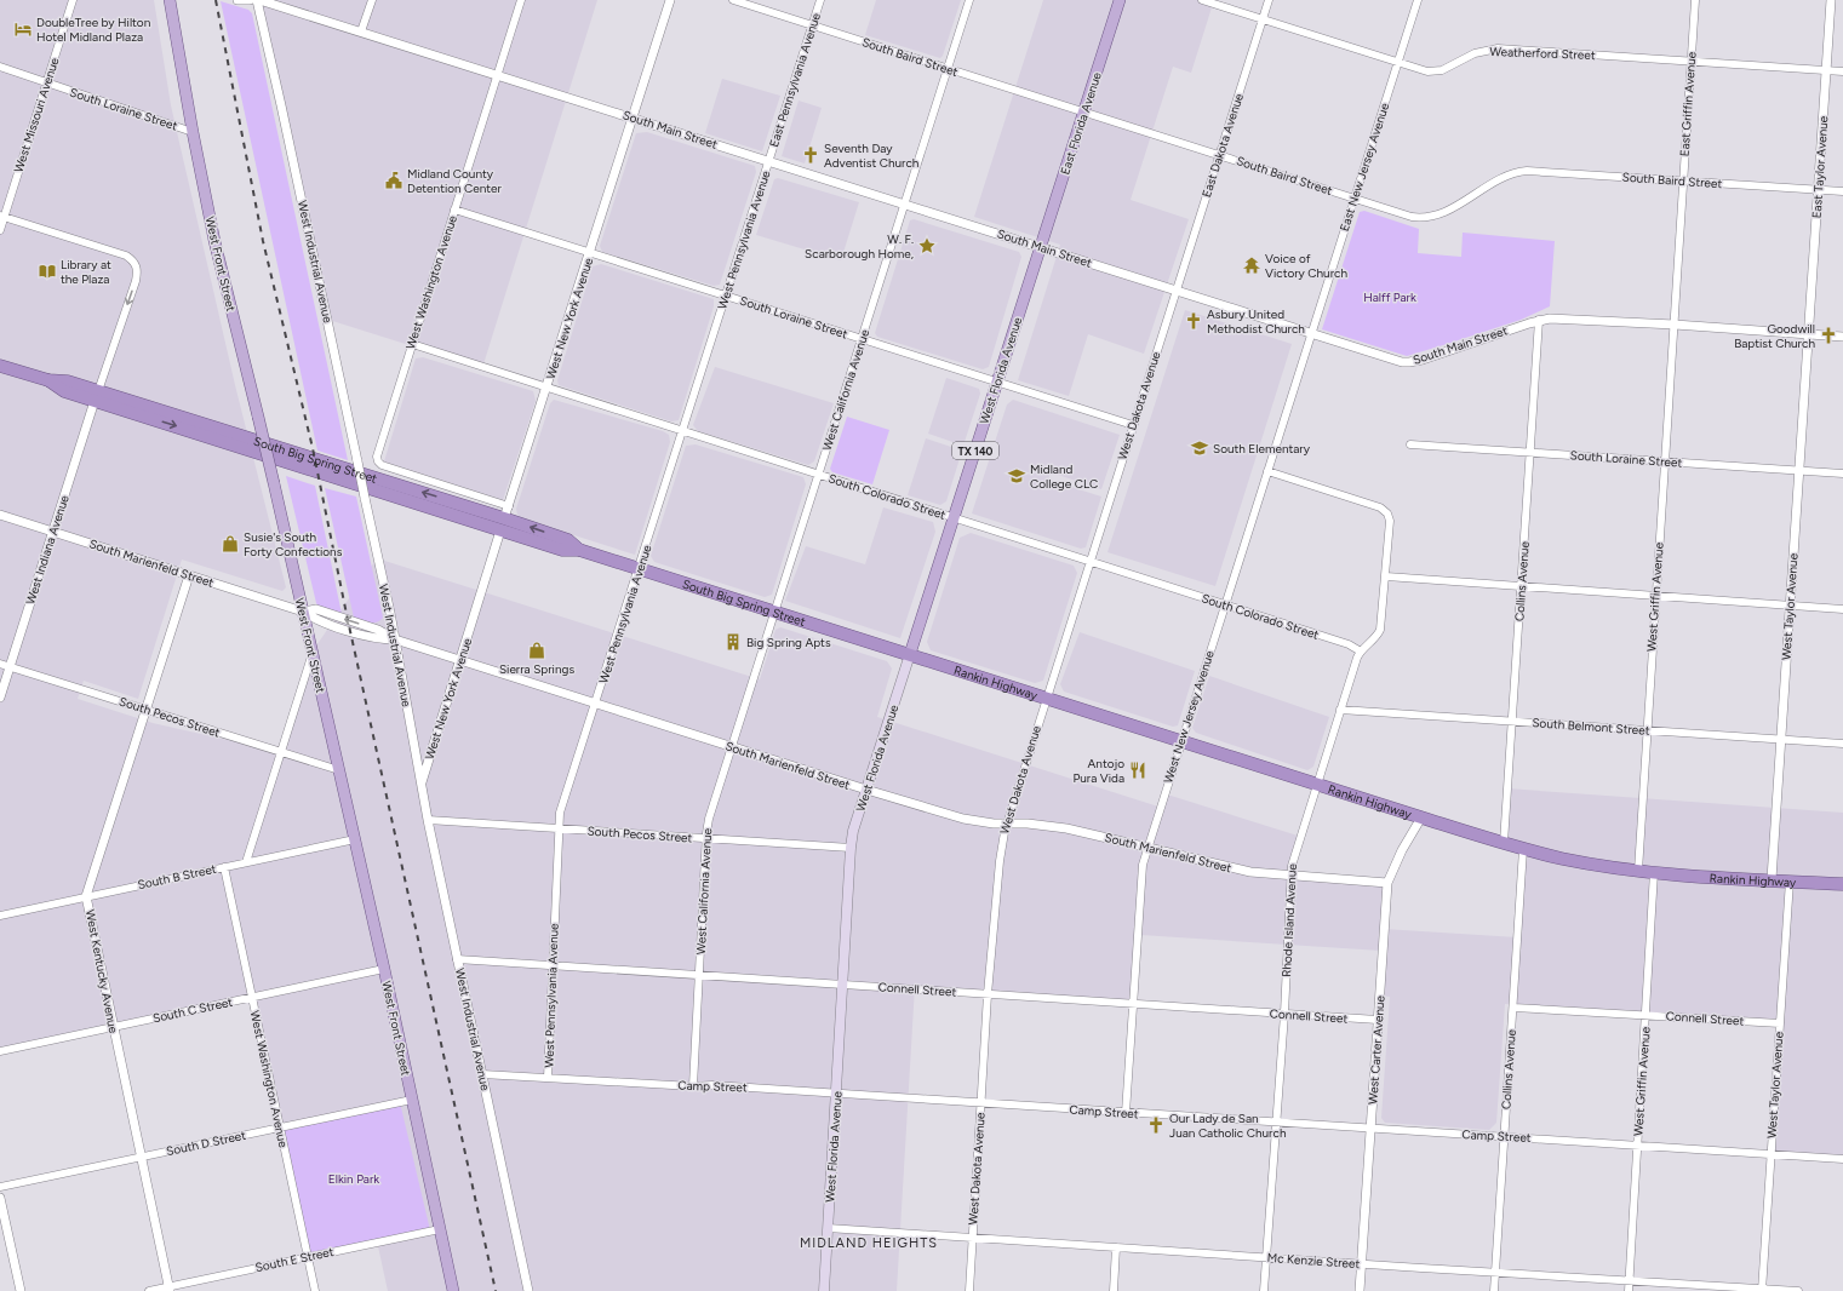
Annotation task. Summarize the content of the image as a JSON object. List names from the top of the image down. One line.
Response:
{"streets":{"highway":["South Big Spring Street","Rankin Highway"],"main road":["East Florida Avenue","West Front Street","West Florida Avenue","TX 140"],"street":["Weatherford Street","South Baird Street","East Pennsylvania Avenue","East Griffin Avenue","South Loraine Street","West Missouri Avenue","South Main Street","East Dakota Avenue","East New Jersey Avenue","East Taylor Avenue","West Pennsylvania Avenue","West Industrial Avenue","West Washington Avenue","West New York Avenue","West California Avenue","West Dakota Avenue","South Colorado Street","West Indiana Avenue","South Marienfeld Street","Collins Avenue","West Griffin Avenue","West Taylor Avenue","South Pecos Street","West New Jersey Avenue","South Belmont Street","South B Street","Rhode Island Avenue","West Kentucky Avenue","Connell Street","South C Street","West Carter Avenue","Camp Street","South D Street","South E Street","Mc Kenzie Street"]},"crossings":[["Weatherford Street","East Griffin Avenue"],["Weatherford Street","East Dakota Avenue"],["Weatherford Street","East New Jersey Avenue"],["Weatherford Street","East Taylor Avenue"],["South Baird Street","East Pennsylvania Avenue"],["South Baird Street","East Griffin Avenue"],["South Baird Street","East Florida Avenue"],["South Baird Street","East Dakota Avenue"],["South Baird Street","East New Jersey Avenue"],["South Baird Street","East Taylor Avenue"],["South Baird Street","West California Avenue"],["East Pennsylvania Avenue","South Main Street"],["East Pennsylvania Avenue","West Pennsylvania Avenue"],["East Griffin Avenue","South Main Street"],["East Griffin Avenue","West Griffin Avenue"],["South Loraine Street","West Missouri Avenue"],["South Loraine Street","West Pennsylvania Avenue"],["South Loraine Street","West Front Street"],["South Loraine Street","West Washington Avenue"],["South Loraine Street","West New York Avenue"],["South Loraine Street","West Florida Avenue"],["South Loraine Street","West California Avenue"],["South Loraine Street","West Dakota Avenue"],["South Loraine Street","Collins Avenue"],["South Loraine Street","West Griffin Avenue"],["South Loraine Street","West Taylor Avenue"],["East Florida Avenue","South Main Street"],["East Florida Avenue","West Florida Avenue"],["South Main Street","East Dakota Avenue"],["South Main Street","East New Jersey Avenue"],["South Main Street","East Taylor Avenue"],["South Main Street","West Pennsylvania Avenue"],["South Main Street","West Industrial Avenue"],["South Main Street","West Washington Avenue"],["South Main Street","West New York Avenue"],["South Main Street","West Florida Avenue"],["South Main Street","West California Avenue"],["South Main Street","West Dakota Avenue"],["South Main Street","Collins Avenue"],["South Main Street","West Griffin Avenue"],["South Main Street","West Taylor Avenue"],["South Main Street","West New Jersey Avenue"],["East Dakota Avenue","West Dakota Avenue"],["East New Jersey Avenue","West New Jersey Avenue"],["East Taylor Avenue","West Taylor Avenue"],["West Pennsylvania Avenue","South Big Spring Street"],["West Pennsylvania Avenue","South Colorado Street"],["West Pennsylvania Avenue","South Marienfeld Street"],["West Pennsylvania Avenue","South Pecos Street"],["West Pennsylvania Avenue","Connell Street"],["West Pennsylvania Avenue","Camp Street"],["West Industrial Avenue","West New York Avenue"],["West Industrial Avenue","South Marienfeld Street"],["West Industrial Avenue","South Pecos Street"],["West Industrial Avenue","Connell Street"],["West Industrial Avenue","Camp Street"],["West Front Street","South Marienfeld Street"],["West Front Street","South Pecos Street"],["West Front Street","South B Street"],["West Front Street","South C Street"],["West Front Street","South D Street"],["West Front Street","South E Street"],["West Washington Avenue","South Big Spring Street"],["West Washington Avenue","South Colorado Street"],["West Washington Avenue","South B Street"],["West Washington Avenue","South C Street"],["West Washington Avenue","South D Street"],["West Washington Avenue","South E Street"],["West New York Avenue","South Big Spring Street"],["West New York Avenue","South Colorado Street"],["West New York Avenue","South Marienfeld Street"],["West Florida Avenue","South Big Spring Street"],["West Florida Avenue","South Colorado Street"],["West Florida Avenue","South Marienfeld Street"],["West Florida Avenue","Rankin Highway"],["West Florida Avenue","South Pecos Street"],["West Florida Avenue","Connell Street"],["West Florida Avenue","Camp Street"],["West Florida Avenue","Mc Kenzie Street"],["West California Avenue","South Big Spring Street"],["West California Avenue","South Colorado Street"],["West California Avenue","South Marienfeld Street"],["West California Avenue","South Pecos Street"],["West California Avenue","Connell Street"],["West California Avenue","Camp Street"],["West Dakota Avenue","South Colorado Street"],["West Dakota Avenue","South Marienfeld Street"],["West Dakota Avenue","Rankin Highway"],["West Dakota Avenue","Connell Street"],["West Dakota Avenue","Camp Street"],["West Dakota Avenue","Mc Kenzie Street"],["South Big Spring Street","West Indiana Avenue"],["South Big Spring Street","Rankin Highway"],["South Colorado Street","West New Jersey Avenue"],["South Colorado Street","Rhode Island Avenue"],["West Indiana Avenue","South Marienfeld Street"],["West Indiana Avenue","South Pecos Street"],["South Marienfeld Street","West New Jersey Avenue"],["South Marienfeld Street","Rhode Island Avenue"],["South Marienfeld Street","West Kentucky Avenue"],["South Marienfeld Street","West Carter Avenue"],["Collins Avenue","Rankin Highway"],["Collins Avenue","South Belmont Street"],["Collins Avenue","Connell Street"],["Collins Avenue","Camp Street"],["Collins Avenue","Mc Kenzie Street"],["West Griffin Avenue","Rankin Highway"],["West Griffin Avenue","South Belmont Street"],["West Griffin Avenue","Connell Street"],["West Griffin Avenue","Camp Street"],["West Griffin Avenue","Mc Kenzie Street"],["West Taylor Avenue","Rankin Highway"],["West Taylor Avenue","South Belmont Street"],["West Taylor Avenue","Connell Street"],["West Taylor Avenue","Camp Street"],["West Taylor Avenue","Mc Kenzie Street"],["Rankin Highway","West New Jersey Avenue"],["Rankin Highway","Rhode Island Avenue"],["Rankin Highway","West Carter Avenue"],["South Pecos Street","West Kentucky Avenue"],["West New Jersey Avenue","Rhode Island Avenue"],["West New Jersey Avenue","Connell Street"],["West New Jersey Avenue","Camp Street"],["South Belmont Street","Rhode Island Avenue"],["South B Street","West Kentucky Avenue"],["Rhode Island Avenue","Connell Street"],["Rhode Island Avenue","Camp Street"],["Rhode Island Avenue","Mc Kenzie Street"],["West Kentucky Avenue","South C Street"],["West Kentucky Avenue","South D Street"],["West Kentucky Avenue","South E Street"],["Connell Street","West Carter Avenue"],["West Carter Avenue","Camp Street"],["West Carter Avenue","Mc Kenzie Street"]],"districts":["MIDLAND HEIGHTS"],"parks":["Halff Park","Elkin Park"],"places":{"hotel":["DoubleTree by Hilton Hotel Midland Plaza"],"church":["Seventh Day Adventist Church","Asbury United Methodist Church","Goodwill Baptist Church","Our Lady de San Juan Catholic Church"],"public building":["Midland County Detention Center"],"place":["W. F. Scarborough Home,"],"temple":["Voice of Victory Church"],"library":["Library at the Plaza"],"school or university":["South Elementary","Midland College CLC"],"shop":["Susie's South Forty Confections","Sierra Springs"],"building":["Big Spring Apts"],"restaurant":["Antojo Pura Vida"]}}
